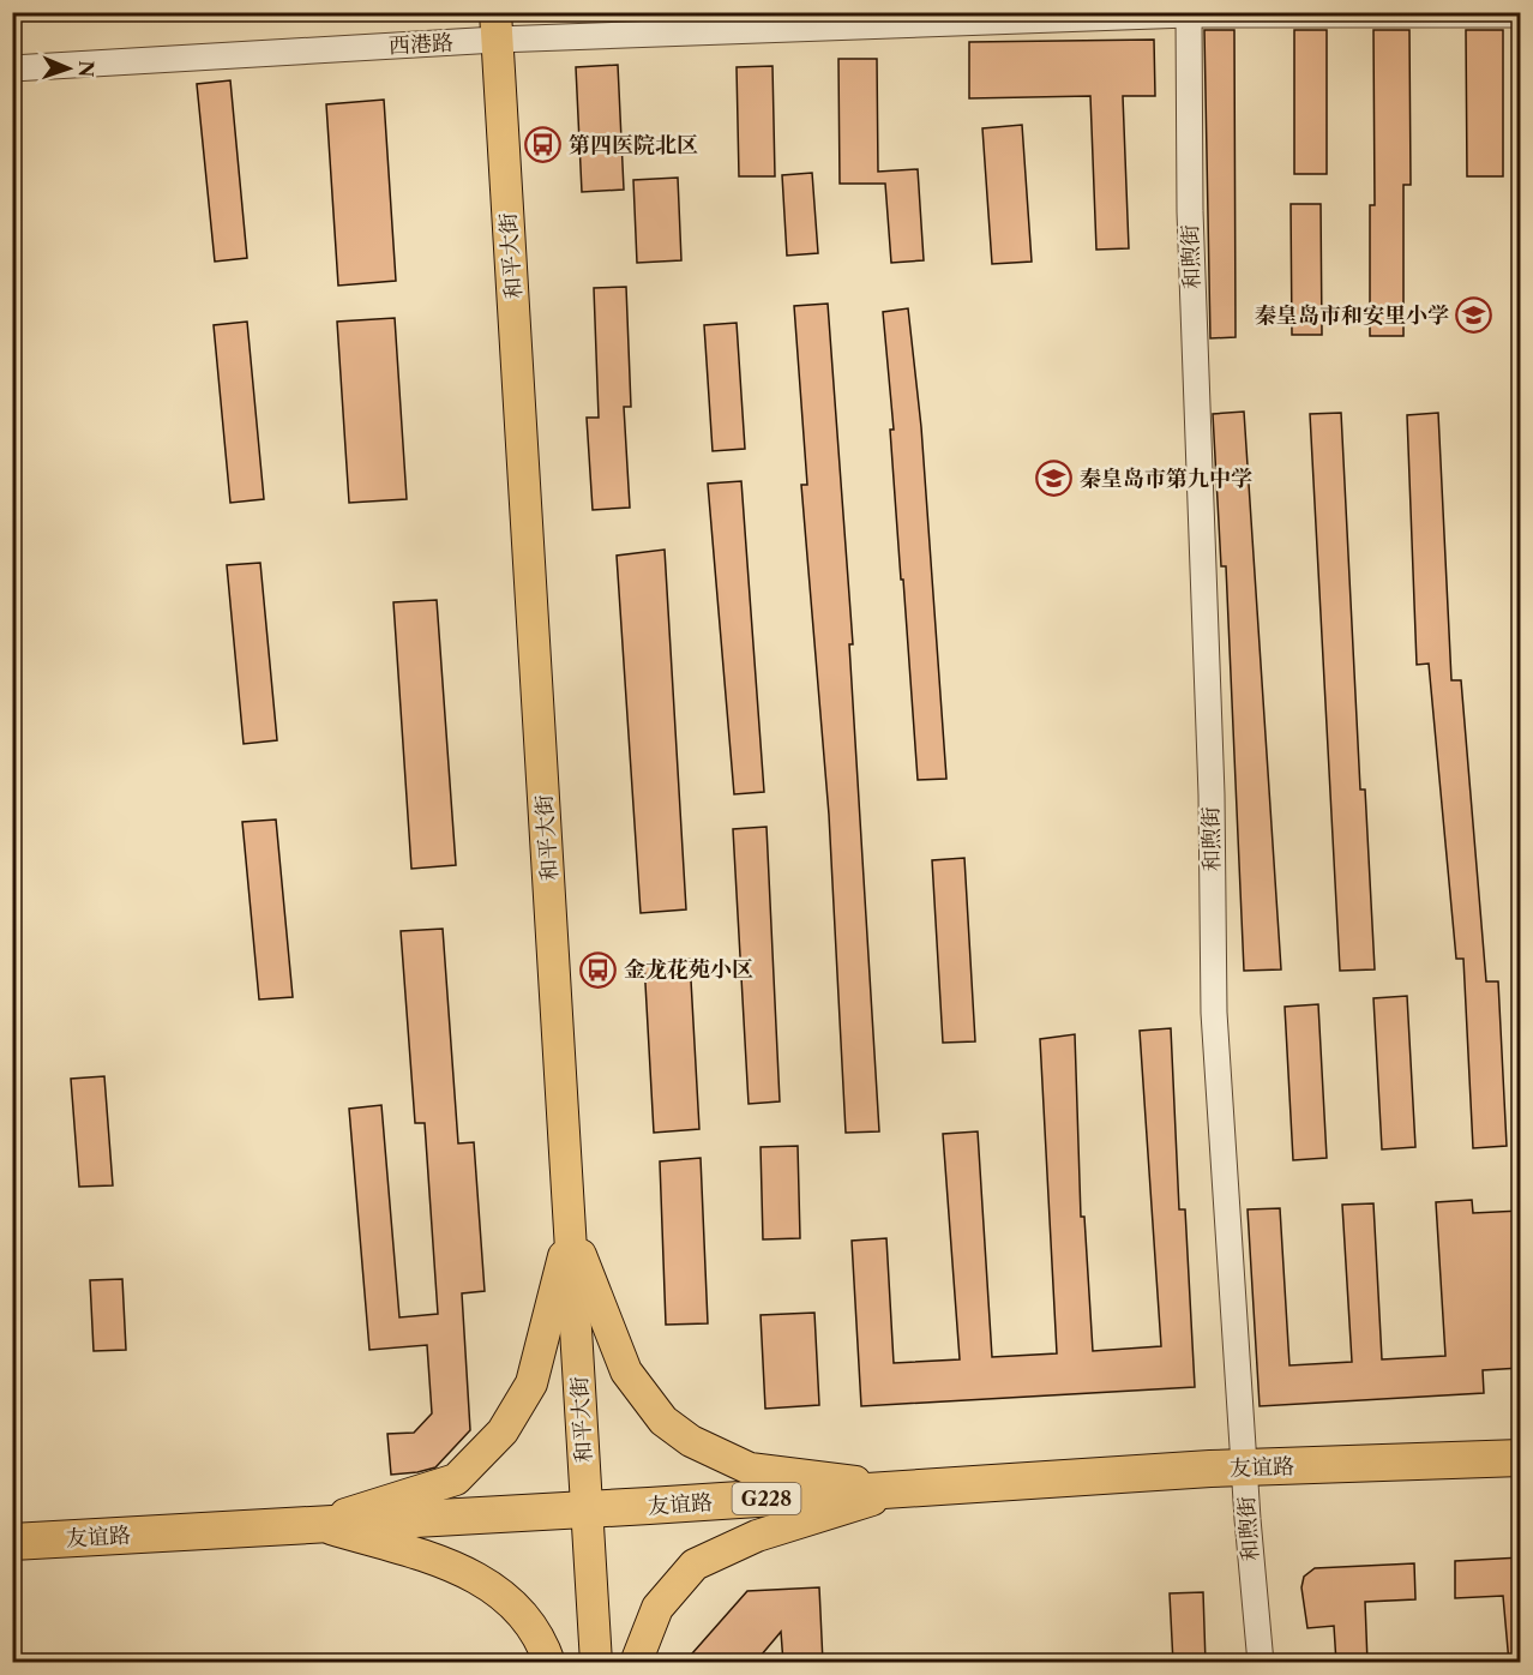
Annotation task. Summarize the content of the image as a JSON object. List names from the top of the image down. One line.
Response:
{"streets":{"highway":["友谊路","G228"],"main road":["和平大街"],"street":["西港路","和煦街"]},"crossings":[["西港路","和平大街"],["西港路","和煦街"],["和平大街","友谊路"],["和煦街","友谊路"]],"places":{"bus stop":["第四医院北区","金龙花苑小区"],"school or university":["秦皇岛市和安里小学","秦皇岛市第九中学"]},"north":"right"}
